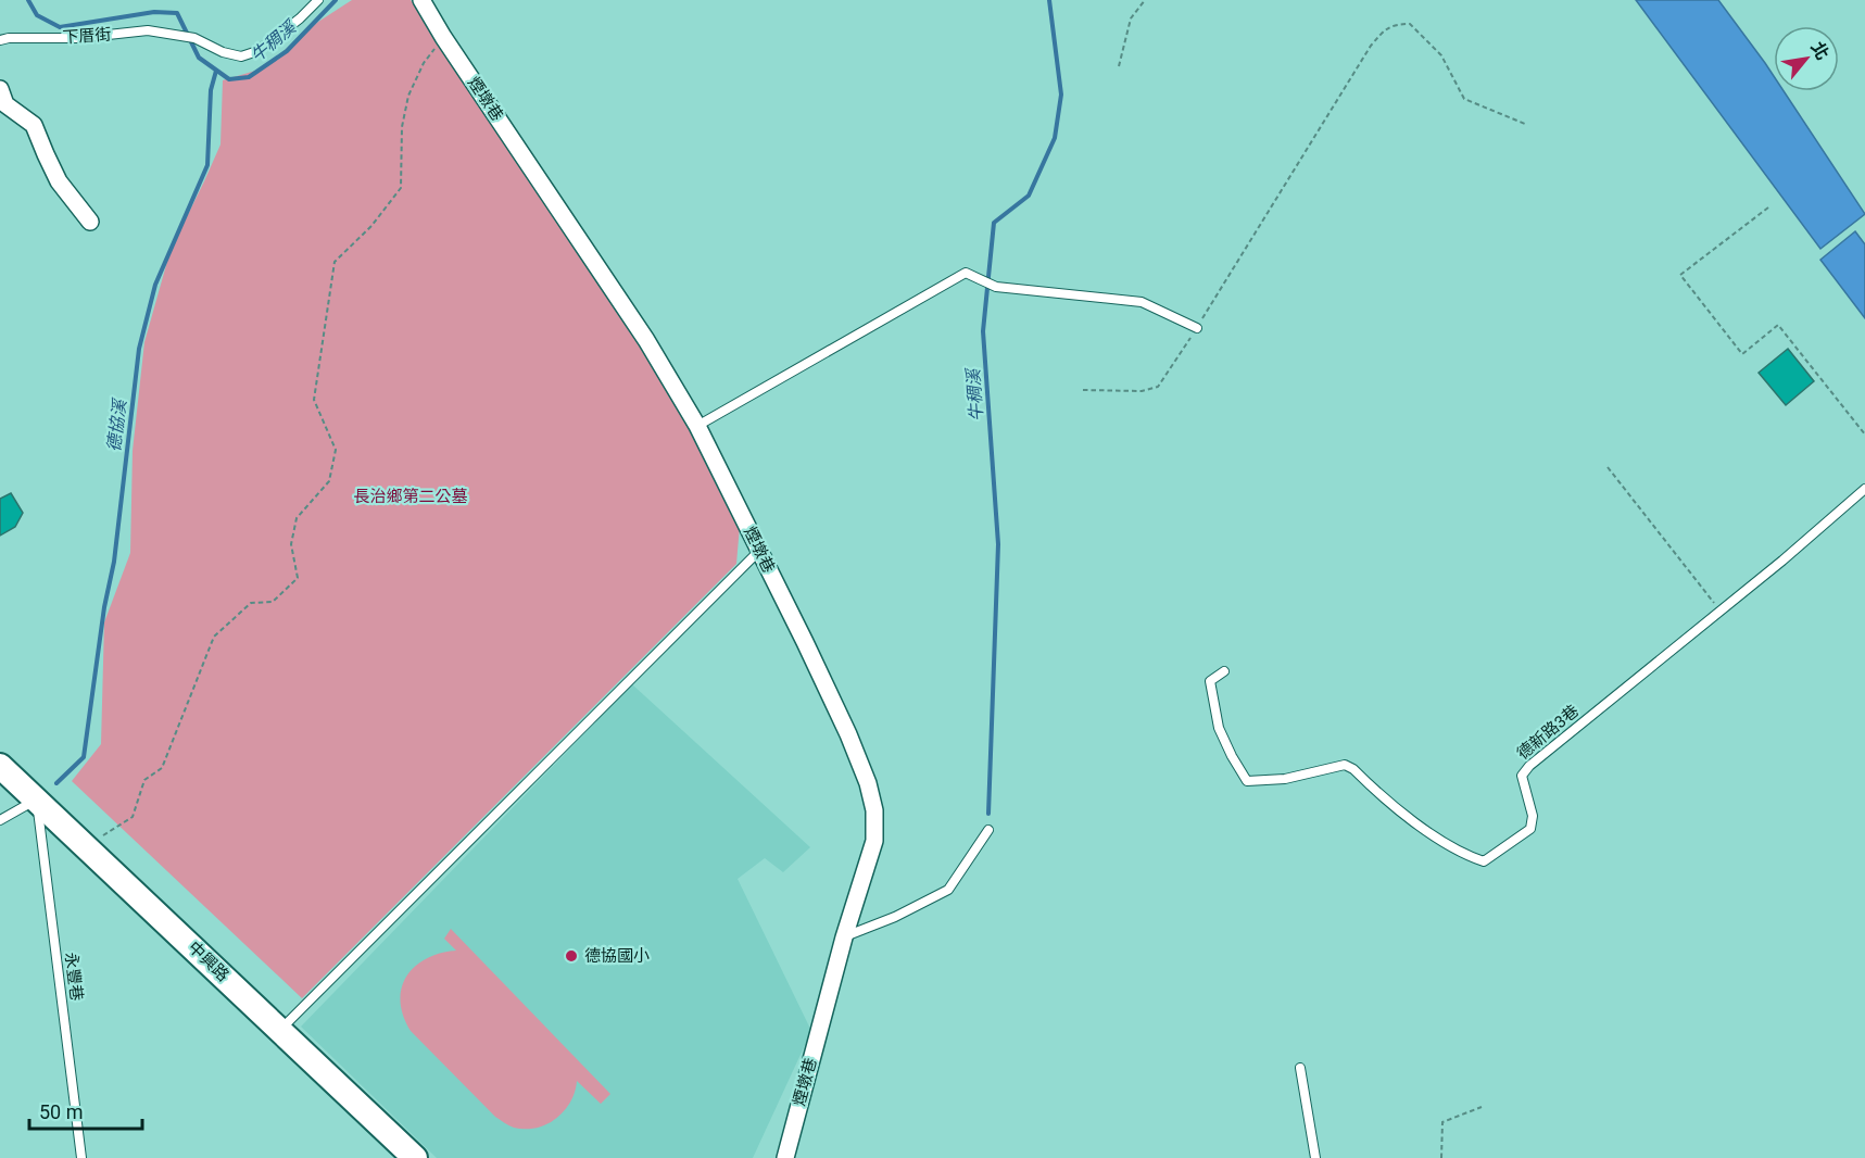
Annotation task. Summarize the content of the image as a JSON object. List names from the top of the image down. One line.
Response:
{"streets":{"main road":["中興路"],"street":["煙墩巷"],"lane":["下厝街","德新路3巷","永豐巷"]},"crossings":[["中興路","永豐巷"]],"water":["牛稠溪","德協溪"],"parks":["長治鄉第二公墓"],"places":["德協國小"],"scale_bar":"50 m","north":"top right"}
